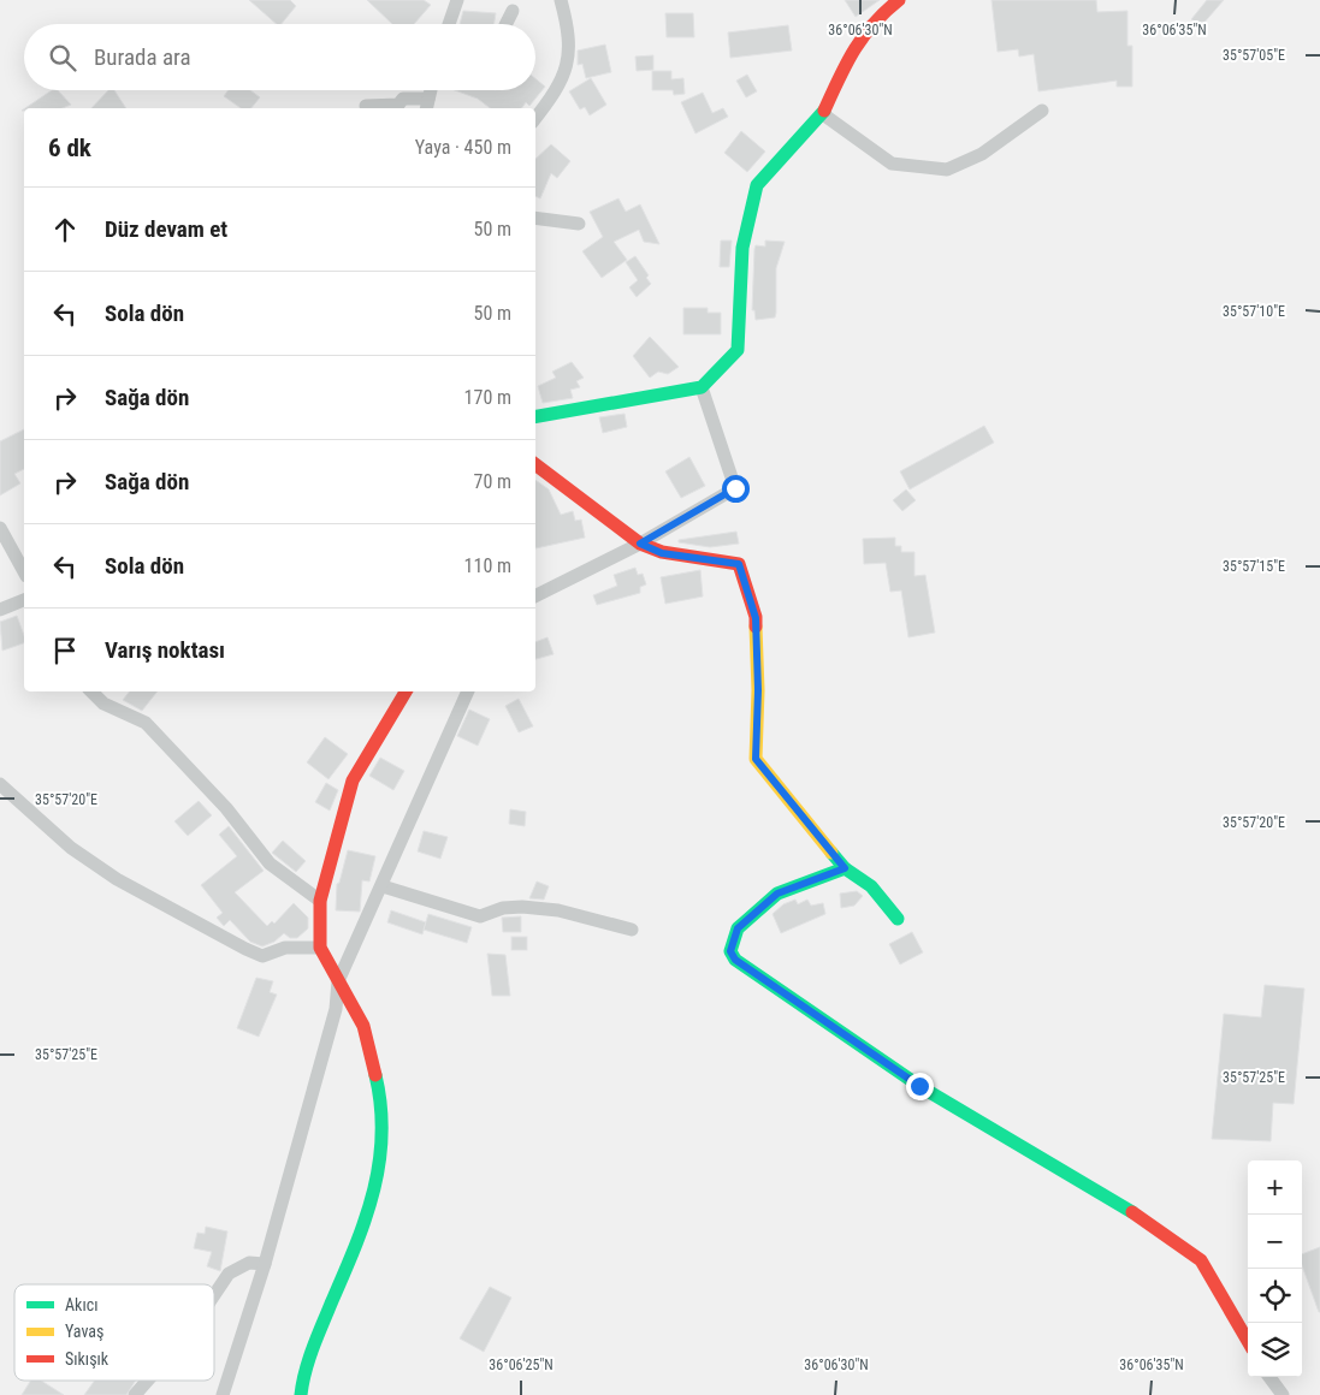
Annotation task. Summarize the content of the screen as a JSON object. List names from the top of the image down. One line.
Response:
{"legend":["Akıcı","Yavaş","Sıkışık"],"page":{"search":"Burada ara","heading":["6 dk","Yaya · 450 m"],"list":[["Düz devam et","50 m"],["Sola dön","50 m"],["Sağa dön","170 m"],["Sağa dön","70 m"],["Sola dön","110 m"],"Varış noktası"],"map_buttons":["+","−"]},"coordinates":["36°06'30\"N","36°06'35\"N","35°57'05\"E","35°57'10\"E","35°57'15\"E","35°57'20\"E","35°57'25\"E","36°06'25\"N"]}
